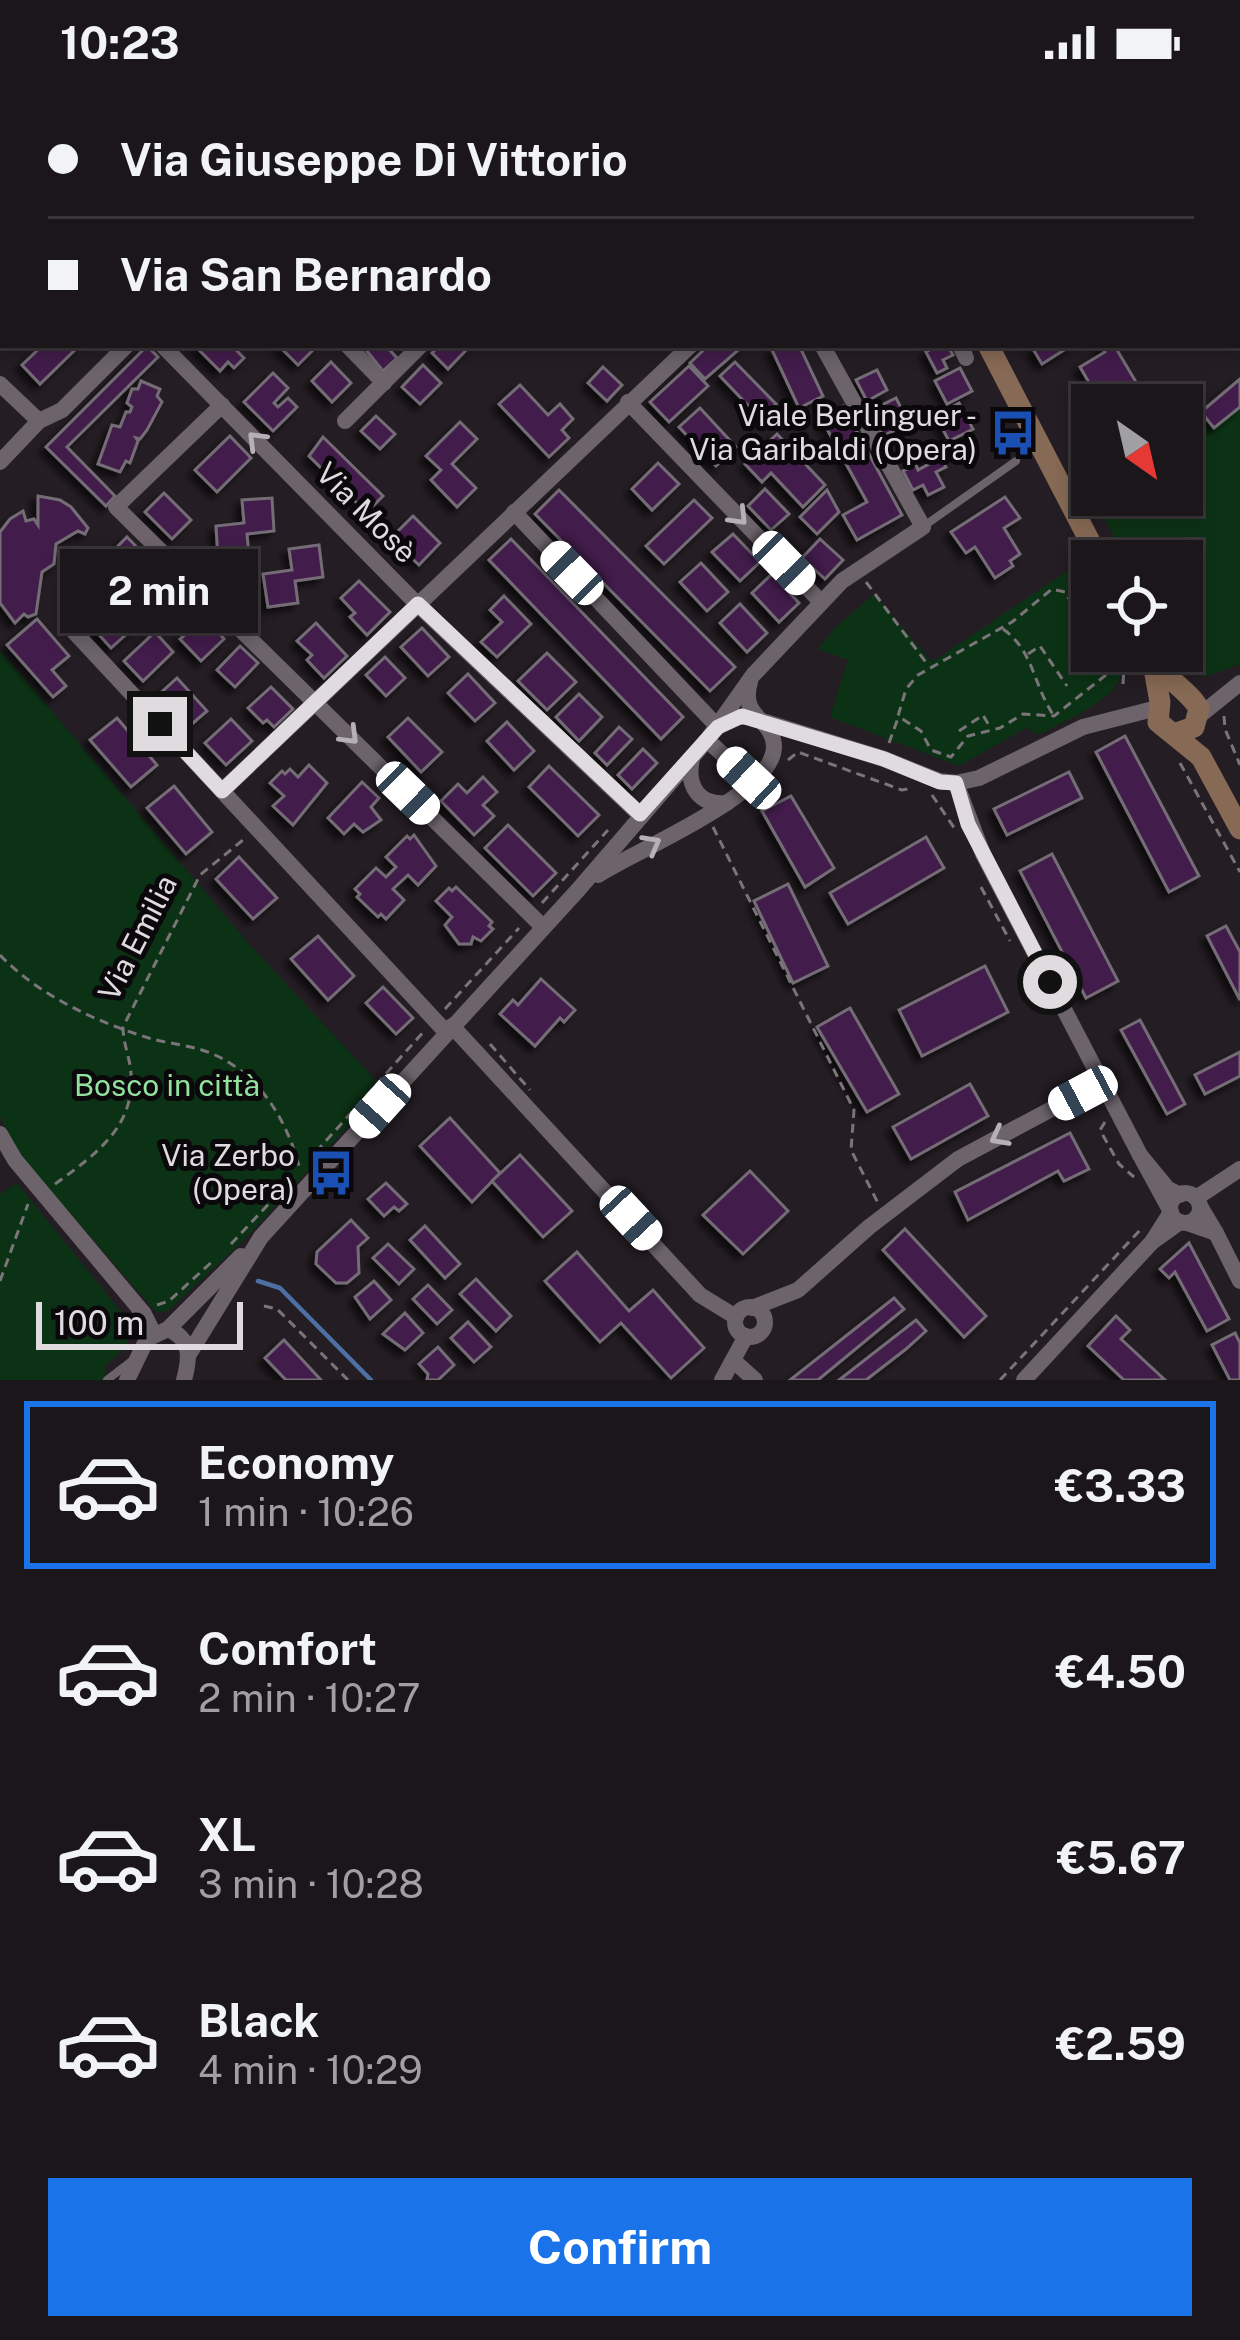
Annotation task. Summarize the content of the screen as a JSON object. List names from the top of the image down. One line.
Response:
{"streets":{"street":["Via Mosè"],"path":["Via Emilia"]},"one_way":["Via Mosè"],"parks":["Bosco in città"],"places":{"bus stop":["Viale Berlinguer - Via Garibaldi (Opera)","Via Zerbo (Opera)"]},"scale_bar":"100 m","north":"bottom right","page":{"status":"10:23","banner":["Via Giuseppe Di Vittorio","Via San Bernardo"],"bubble":"2 min","scale":"100 m","list":[{"name":"Economy","note":"1 min · 10:26","value":"€3.33"},{"name":"Comfort","note":"2 min · 10:27","value":"€4.50"},{"name":"XL","note":"3 min · 10:28","value":"€5.67"},{"name":"Black","note":"4 min · 10:29","value":"€2.59"}],"buttons":"Confirm"}}
